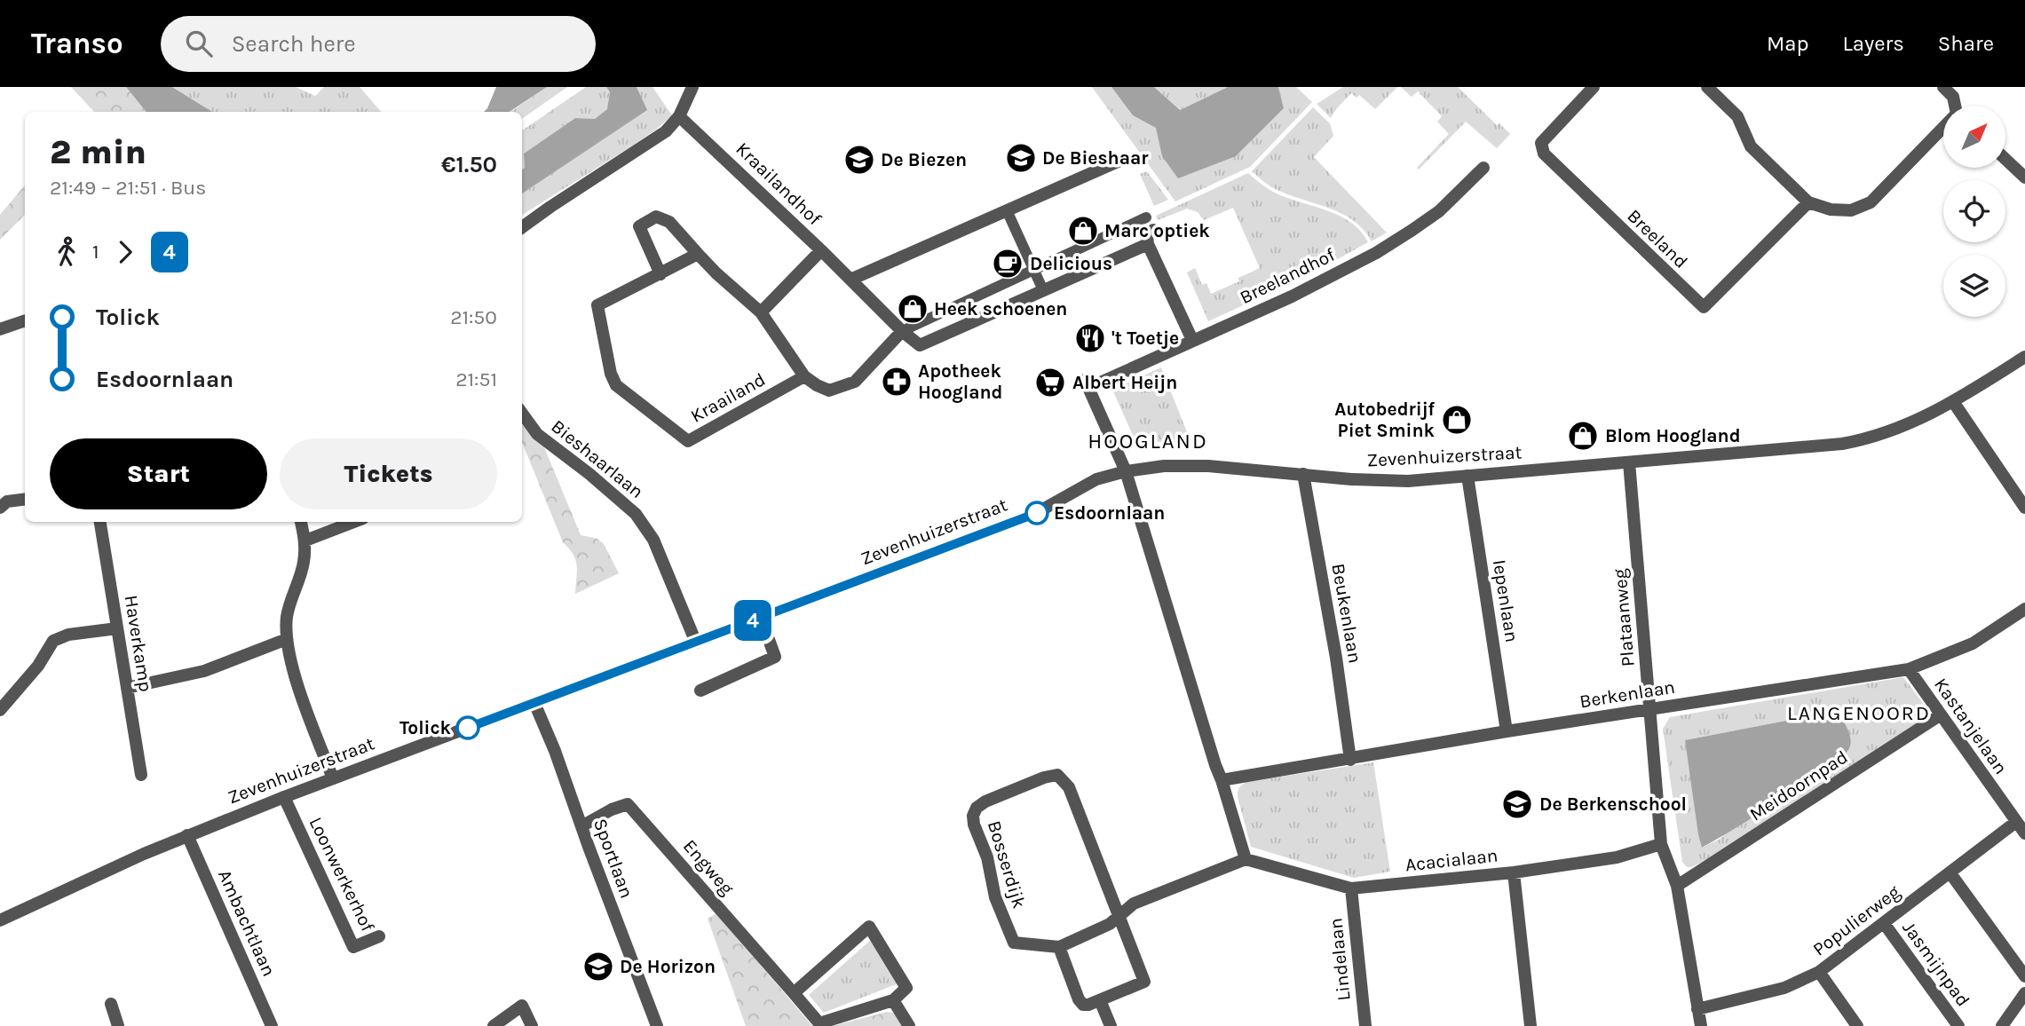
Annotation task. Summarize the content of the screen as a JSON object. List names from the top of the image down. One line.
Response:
{"streets":{"street":["Kraailandhof","Breeland","Breelandhof","Kraailand","Zevenhuizerstraat","Bieshaarlaan","Iepenlaan","Beukenlaan","Plataanweg","Haverkamp","Berkenlaan","Kastanjelaan","Meidoornpad","Sportlaan","Acacialaan","Bosserdijk","Engweg","Loonwerkerhof","Populierweg","Ambachtlaan","Lindelaan","Jasmijnpad"]},"crossings":[["Breelandhof","Zevenhuizerstraat"],["Zevenhuizerstraat","Bieshaarlaan"],["Zevenhuizerstraat","Iepenlaan"],["Zevenhuizerstraat","Beukenlaan"],["Zevenhuizerstraat","Plataanweg"],["Zevenhuizerstraat","Sportlaan"],["Zevenhuizerstraat","Loonwerkerhof"],["Zevenhuizerstraat","Ambachtlaan"],["Iepenlaan","Berkenlaan"],["Beukenlaan","Berkenlaan"],["Plataanweg","Berkenlaan"],["Plataanweg","Meidoornpad"],["Plataanweg","Acacialaan"],["Plataanweg","Populierweg"],["Berkenlaan","Kastanjelaan"],["Kastanjelaan","Meidoornpad"],["Kastanjelaan","Populierweg"],["Sportlaan","Engweg"],["Acacialaan","Bosserdijk"],["Acacialaan","Lindelaan"],["Populierweg","Jasmijnpad"]],"districts":["HOOGLAND","LANGENOORD"],"places":{"school or university":["De Bieshaar","De Biezen","De Berkenschool","De Horizon"],"shop":["Marc optiek","Heek schoenen","Autobedrijf Piet Smink","Blom Hoogland"],"cafe":["Delicious"],"restaurant":["'t Toetje"],"pharmacy":["Apotheek Hoogland"],"supermarket":["Albert Heijn"],"other":["Esdoornlaan","Tolick"]},"lines":["bus line 4"],"north":"top right","page":{"header":"Transo","search":"Search here","nav":["Map","Layers","Share"],"on_map":"4","heading":["2 min","21:49 – 21:51 · Bus","€1.50"],"legs":["1","4"],"list":[{"name":"Tolick","value":"21:50"},{"name":"Esdoornlaan","value":"21:51"}],"buttons":["Start","Tickets"]}}
